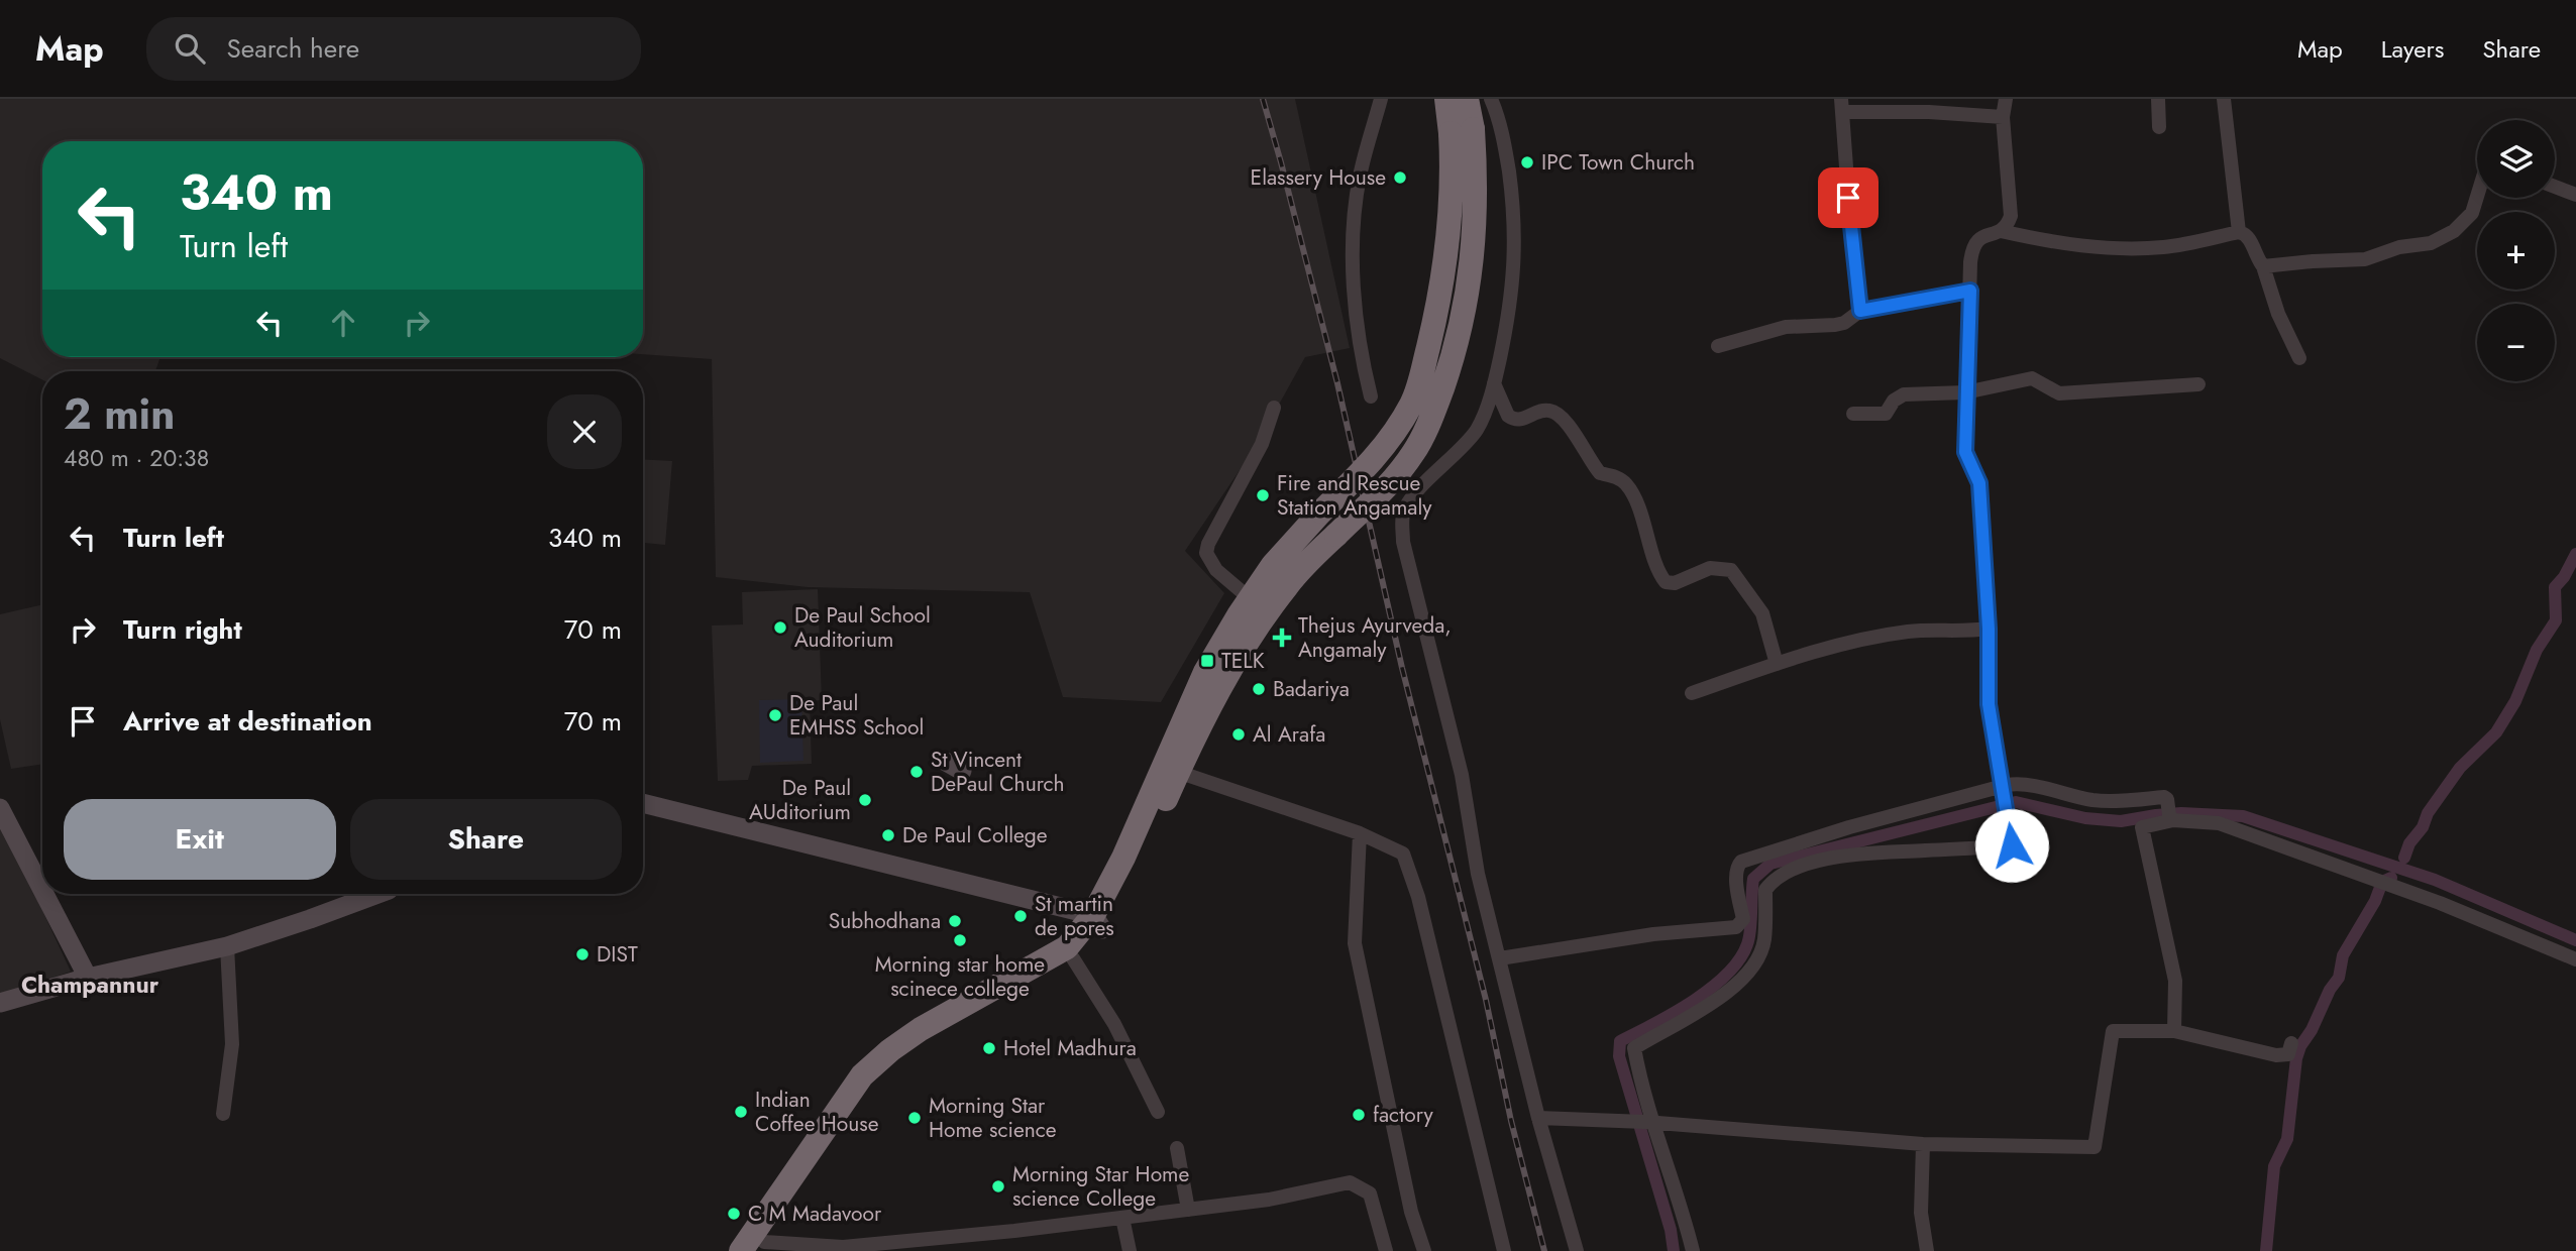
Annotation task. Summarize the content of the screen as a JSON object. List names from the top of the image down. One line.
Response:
{"districts":["Champannur"],"places":{"other":["IPC Town Church","Elassery House","Fire and Rescue Station Angamaly","De Paul School Auditorium","Badariya","De Paul EMHSS School","Al Arafa","St Vincent DePaul Church","De Paul AUditorium","De Paul College","St martin de pores","Subhodhana","Morning star home scinece college","DIST","Hotel Madhura","Indian Coffee House","factory","Morning Star Home science","Morning Star Home science College","C M Madavoor"],"health":["Thejus Ayurveda, Angamaly"],"transit":["TELK"]},"page":{"header":"Map","search":"Search here","nav":["Map","Layers","Share"],"map_buttons":["+","−"],"turn":["340 m","Turn left"],"heading":["2 min","480 m · 20:38"],"list":[{"name":"Turn left","value":"340 m"},{"name":"Turn right","value":"70 m"},{"name":"Arrive at destination","value":"70 m"}],"buttons":["Exit","Share"]}}
